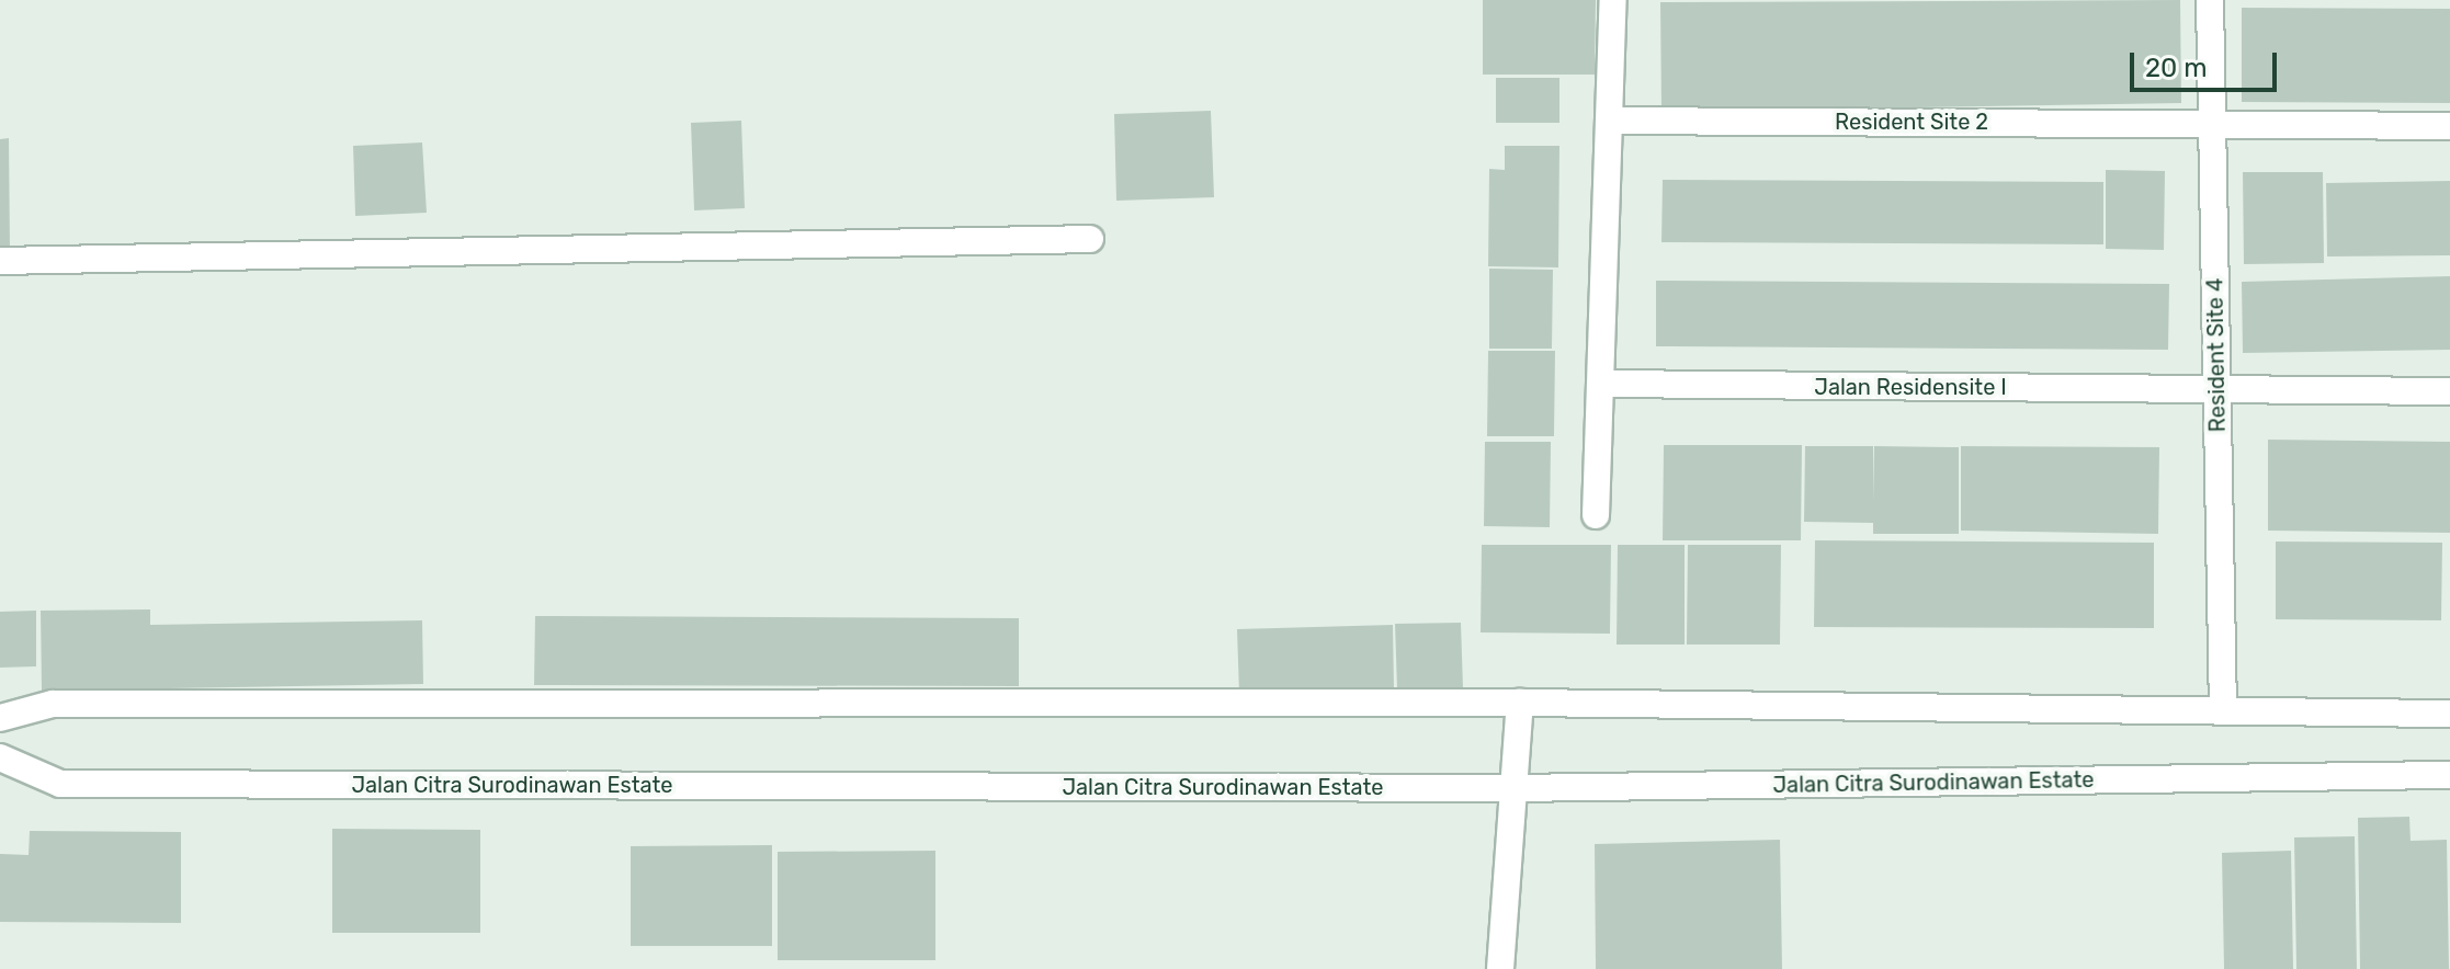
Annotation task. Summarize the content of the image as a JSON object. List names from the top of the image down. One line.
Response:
{"streets":{"street":["Resident Site 2","Resident Site 4","Jalan Residensite I","Jalan Citra Surodinawan Estate"]},"crossings":[["Resident Site 2","Resident Site 4"],["Resident Site 4","Jalan Residensite I"]],"scale_bar":"20 m"}
